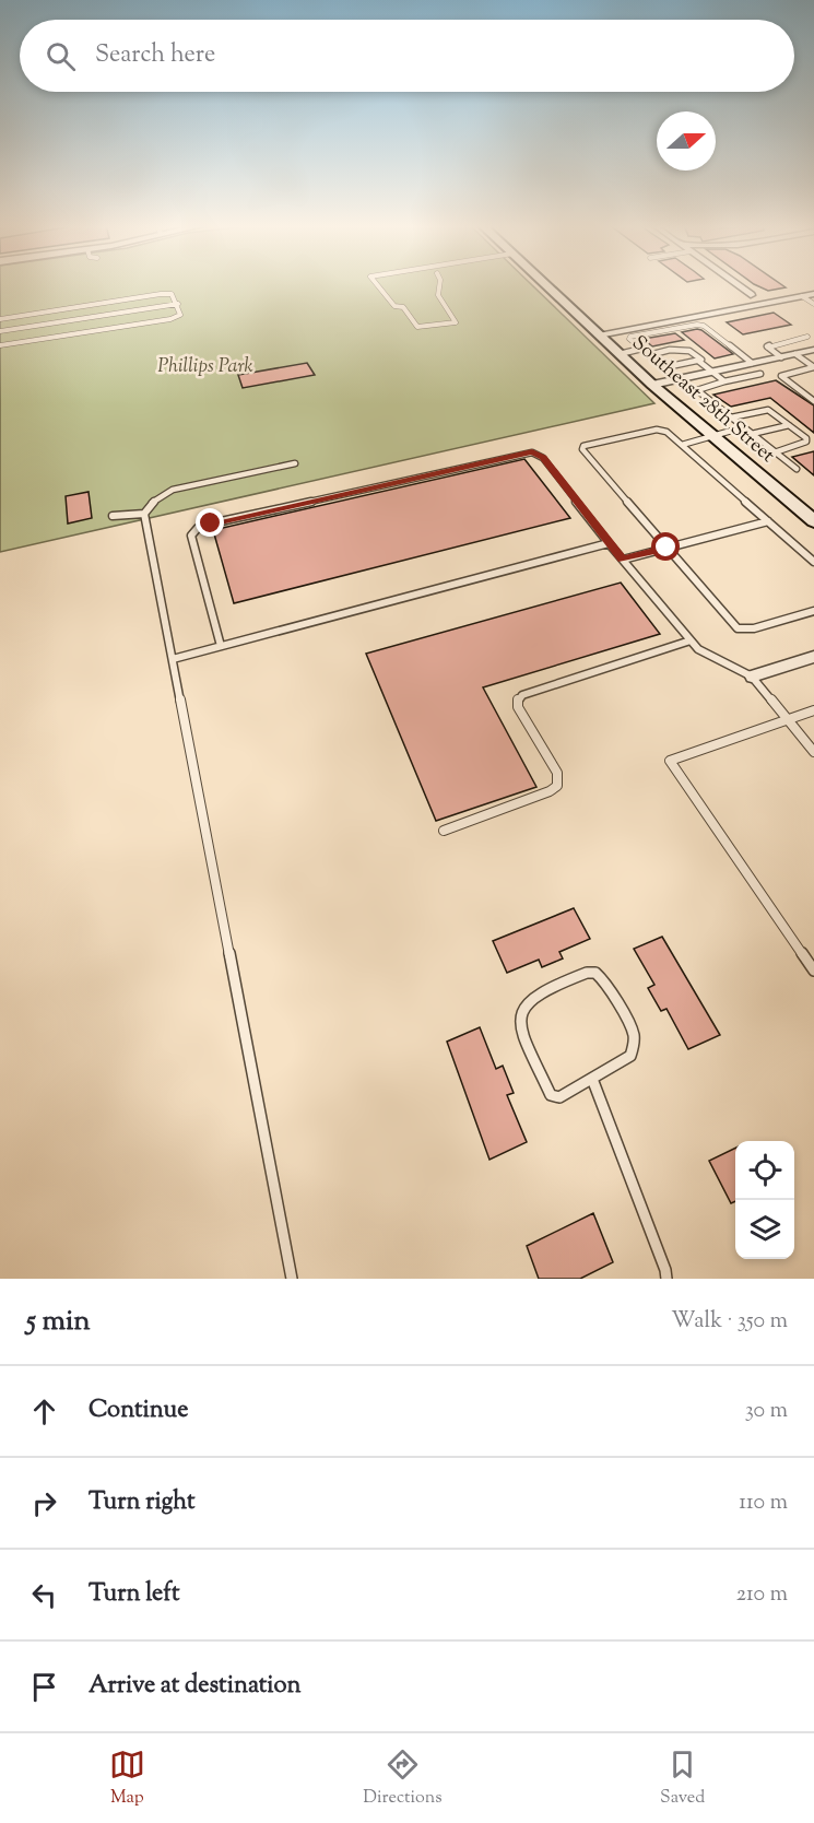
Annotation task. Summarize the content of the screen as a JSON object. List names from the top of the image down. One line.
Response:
{"streets":{"main road":["Southeast 28th Street"]},"parks":["Phillips Park"],"north":"right","page":{"search":"Search here","heading":["5 min","Walk · 350 m"],"list":[["Continue","30 m"],["Turn right","110 m"],["Turn left","210 m"],"Arrive at destination"],"nav":["Map","Directions","Saved"]}}
